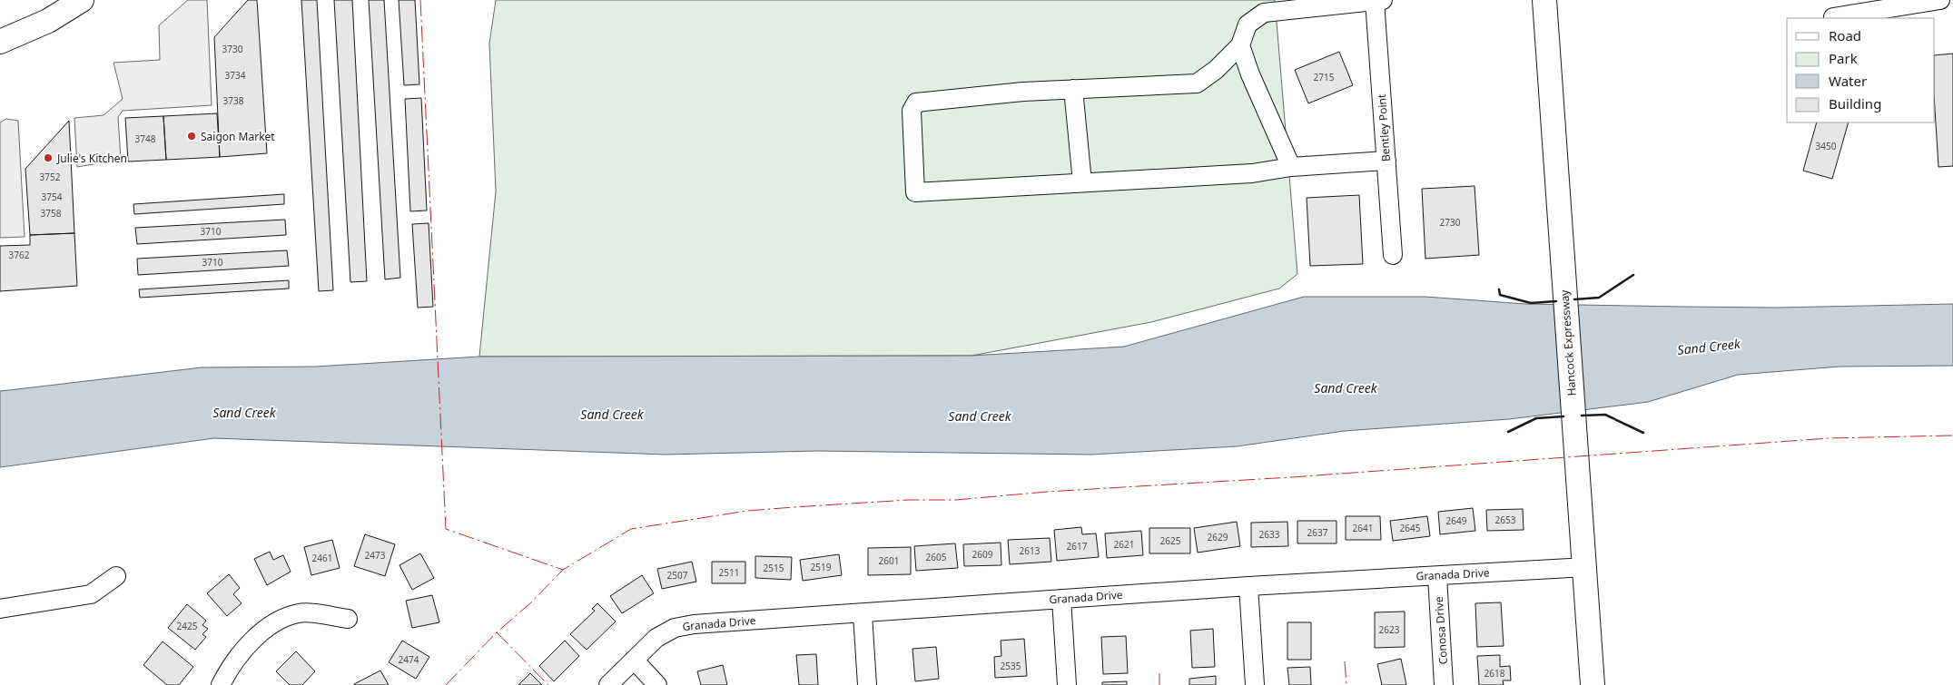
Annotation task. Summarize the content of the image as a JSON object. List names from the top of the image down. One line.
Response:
{"streets":{"main road":["Hancock Expressway"],"street":["Bentley Point","Granada Drive","Conosa Drive"]},"crossings":[["Hancock Expressway","Granada Drive"],["Granada Drive","Conosa Drive"]],"water":["Sand Creek"],"places":["Saigon Market","Julie's Kitchen"],"house_numbers":["3730","3734","2715","3738","3748","3450","3752","3754","3758","2730","3710","3762","3710","2653","2649","2641","2645","2637","2633","2629","2625","2621","2617","2613","2609","2473","2605","2461","2601","2519","2515","2511","2507","2425","2623","2474","2535","2618"],"legend":["Road","Park","Water","Building"]}
